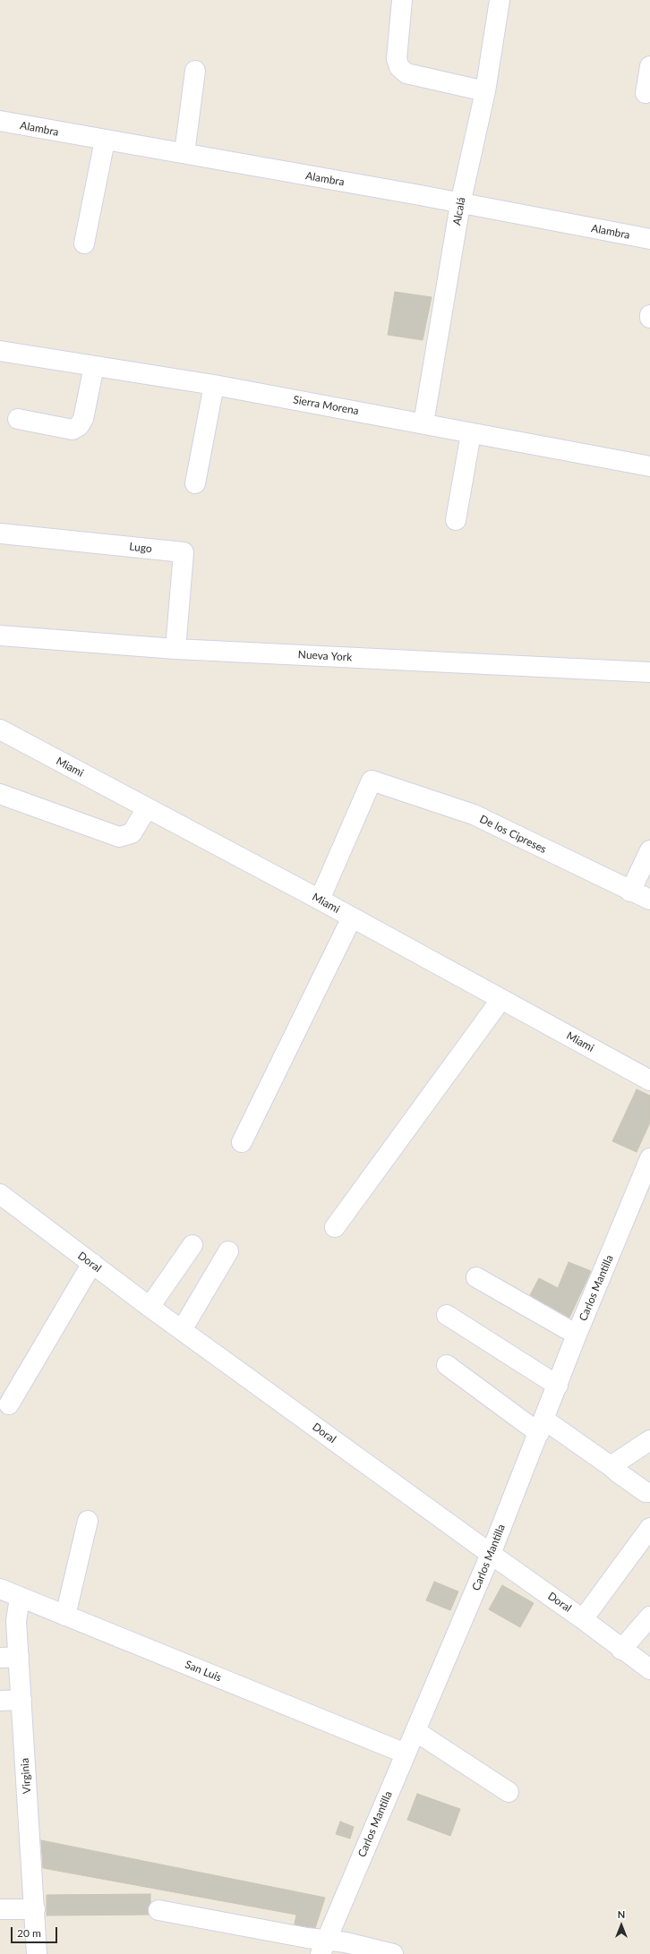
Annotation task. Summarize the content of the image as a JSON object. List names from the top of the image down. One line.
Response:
{"streets":{"street":["Alambra","Alcalá","Sierra Morena","Lugo","Nueva York","Miami","De los Cipreses","Doral","Carlos Mantilla","San Luis","Virginia"]},"crossings":[["Alambra","Alcalá"],["Alcalá","Sierra Morena"],["Lugo","Nueva York"],["Miami","De los Cipreses"],["Doral","Carlos Mantilla"],["Carlos Mantilla","San Luis"],["San Luis","Virginia"]],"scale_bar":"20 m","north":"top"}
